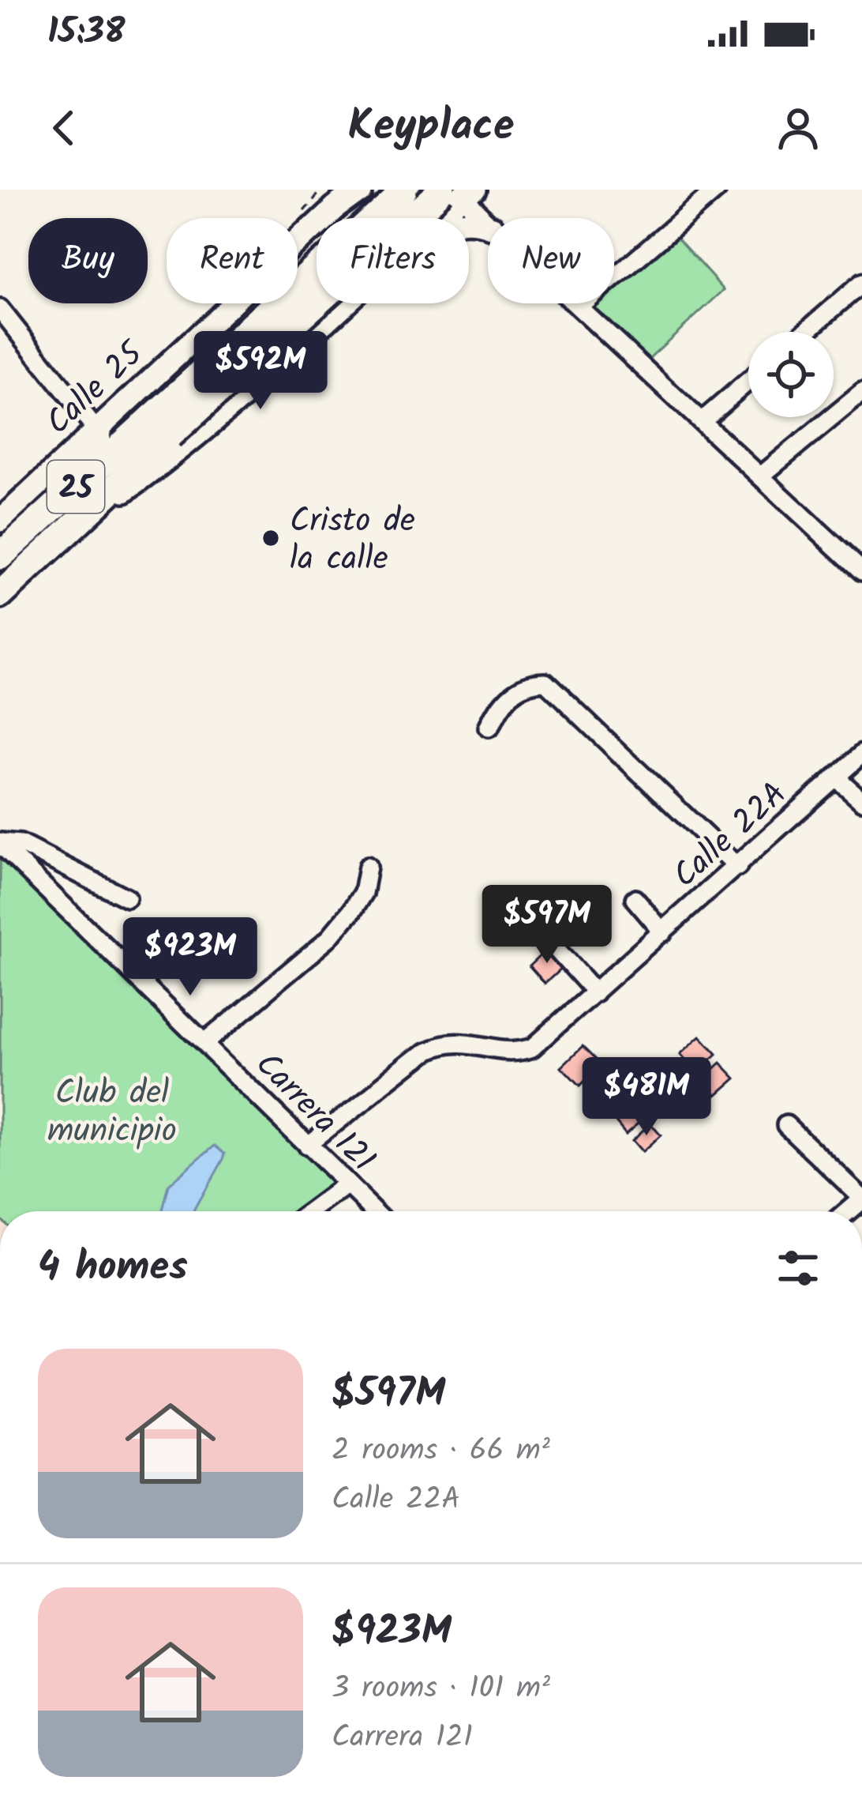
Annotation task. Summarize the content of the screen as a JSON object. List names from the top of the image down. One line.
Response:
{"streets":{"highway":["Calle 25","25"],"street":["Calle 22A","Carrera 121"]},"crossings":[["Calle 22A","Carrera 121"]],"parks":["Club del municipio"],"places":["Cristo de la calle"],"page":{"status":"15:38","header":"Keyplace","chip":["Buy","Rent","Filters","New"],"price":["$592M","$597M","$923M","$481M"],"heading":"4 homes","list":[{"name":"$597M","note":"2 rooms · 66 m² · Calle 22A"},{"name":"$923M","note":"3 rooms · 101 m² · Carrera 121"}]}}
